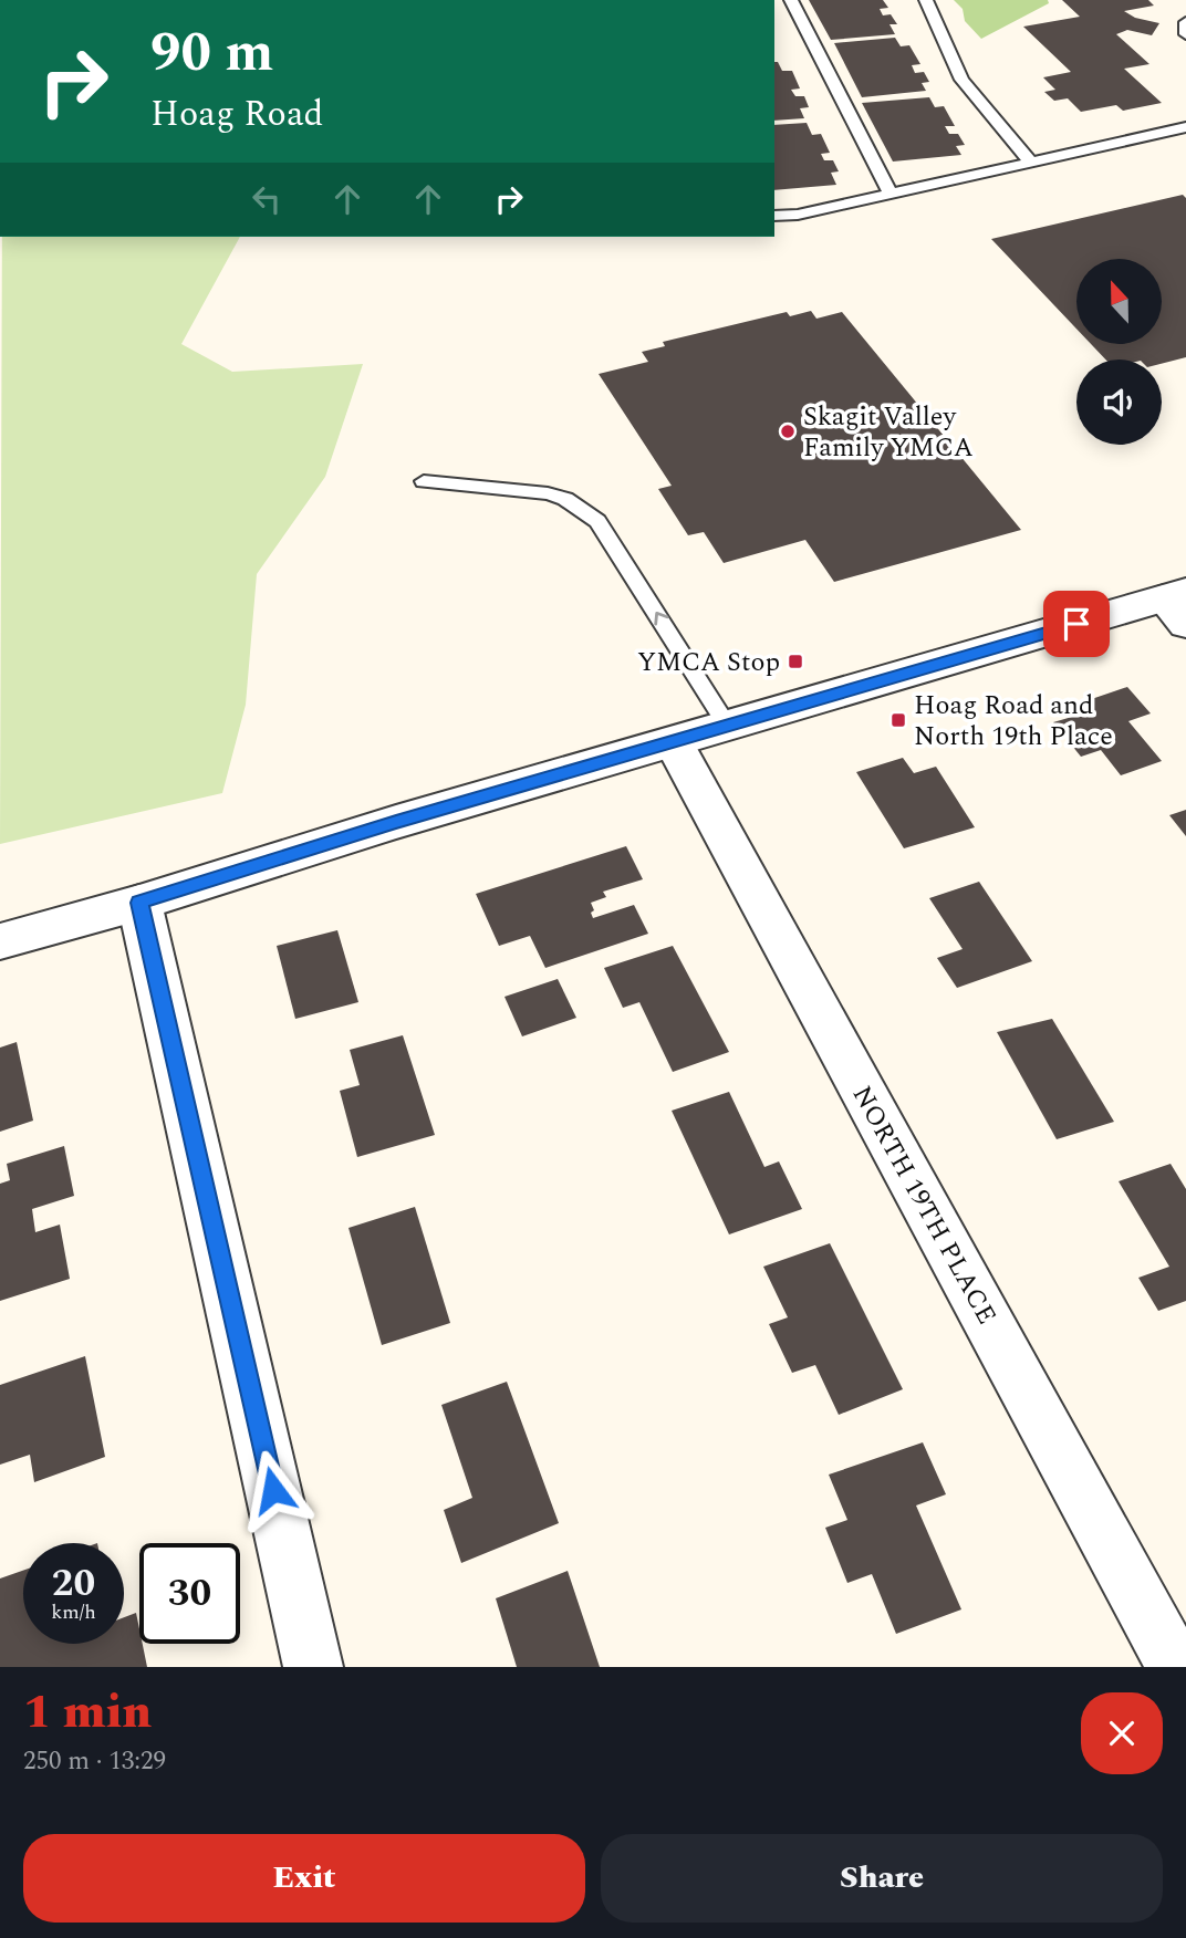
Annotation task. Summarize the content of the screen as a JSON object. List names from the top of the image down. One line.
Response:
{"streets":{"street":["NORTH 19TH PLACE"]},"places":{"other":["Skagit Valley Family YMCA"],"transit":["YMCA Stop","Hoag Road and North 19th Place"]},"north":"top","page":{"turn":["90 m","Hoag Road"],"speed":"20 km/h","limit":"30","heading":["1 min","250 m · 13:29"],"buttons":["Exit","Share"]}}
